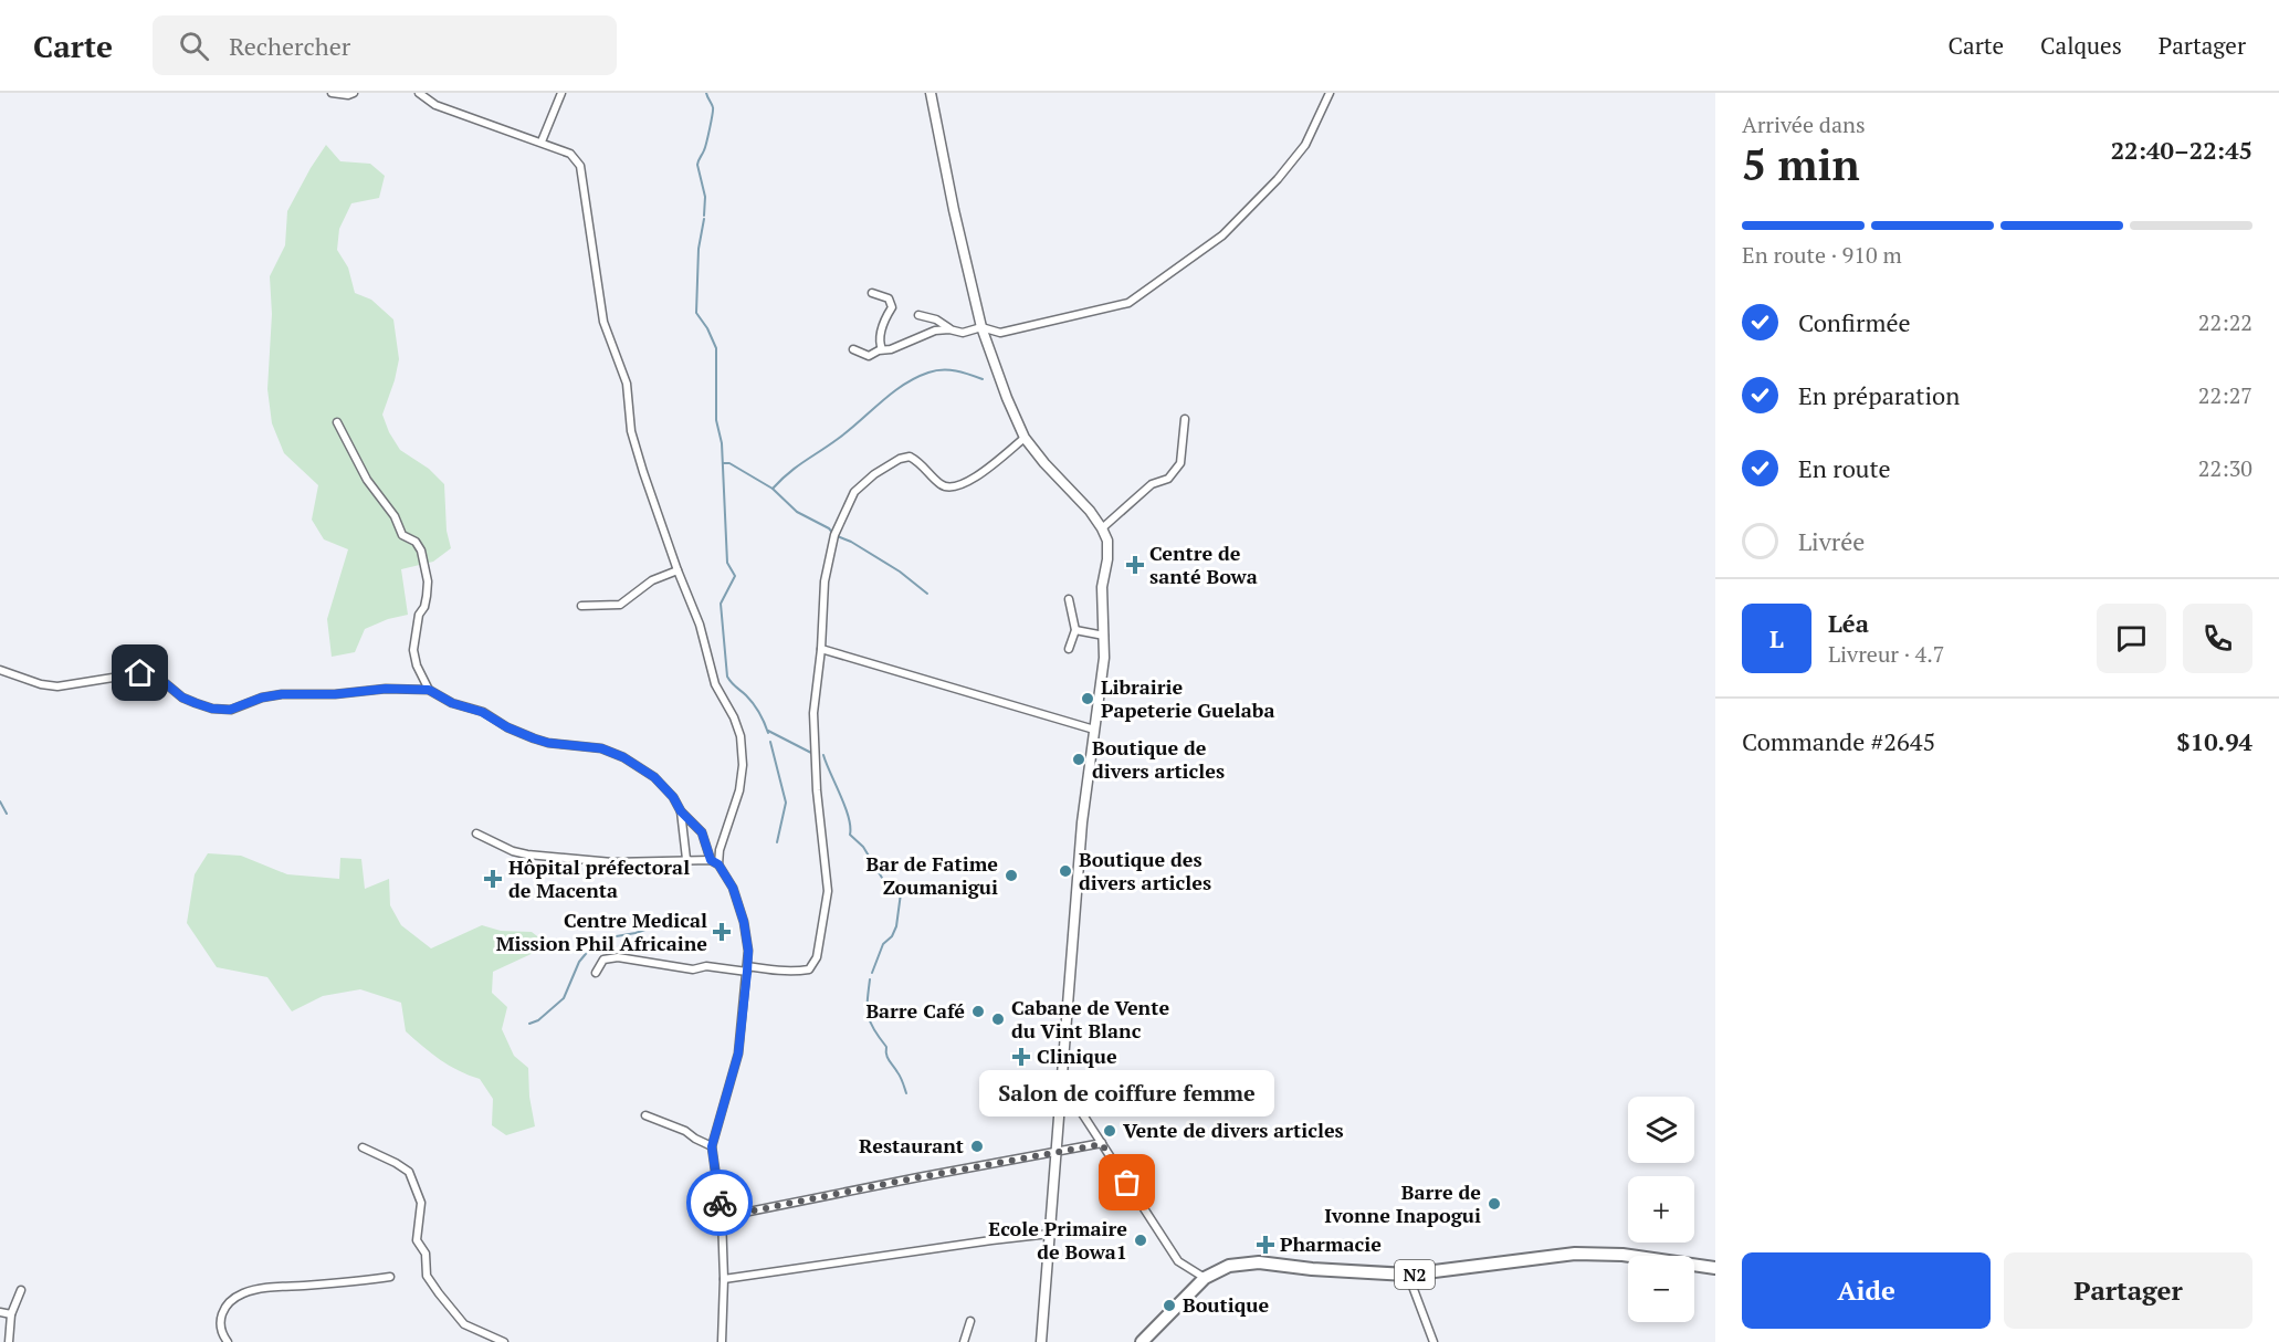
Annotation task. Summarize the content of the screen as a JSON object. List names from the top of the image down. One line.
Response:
{"streets":{"highway":["N2"]},"places":{"health":["Centre de santé Bowa","Hôpital préfectoral de Macenta","Centre Medical Mission Phil Africaine","Clinique","Pharmacie"],"other":["Librairie Papeterie Guelaba","Boutique de divers articles","Boutique des divers articles","Bar de Fatime Zoumanigui","Barre Café","Cabane de Vente du Vint Blanc","Vente de divers articles","Restaurant","Salon de coiffure femme","Barre de Ivonne Inapogui","Ecole Primaire de Bowa1","Boutique"]},"page":{"header":"Carte","search":"Rechercher","nav":["Carte","Calques","Partager"],"heading":["5 min","Arrivée dans","22:40–22:45"],"panel":["Léa","Livreur · 4.7","Commande #2645","$10.94"],"bar":"En route · 910 m","list":[["Confirmée","22:22"],["En préparation","22:27"],["En route","22:30"],"Livrée"],"round":"L","bubble":"Salon de coiffure femme","map_buttons":["+","−"],"buttons":["Aide","Partager"]}}
